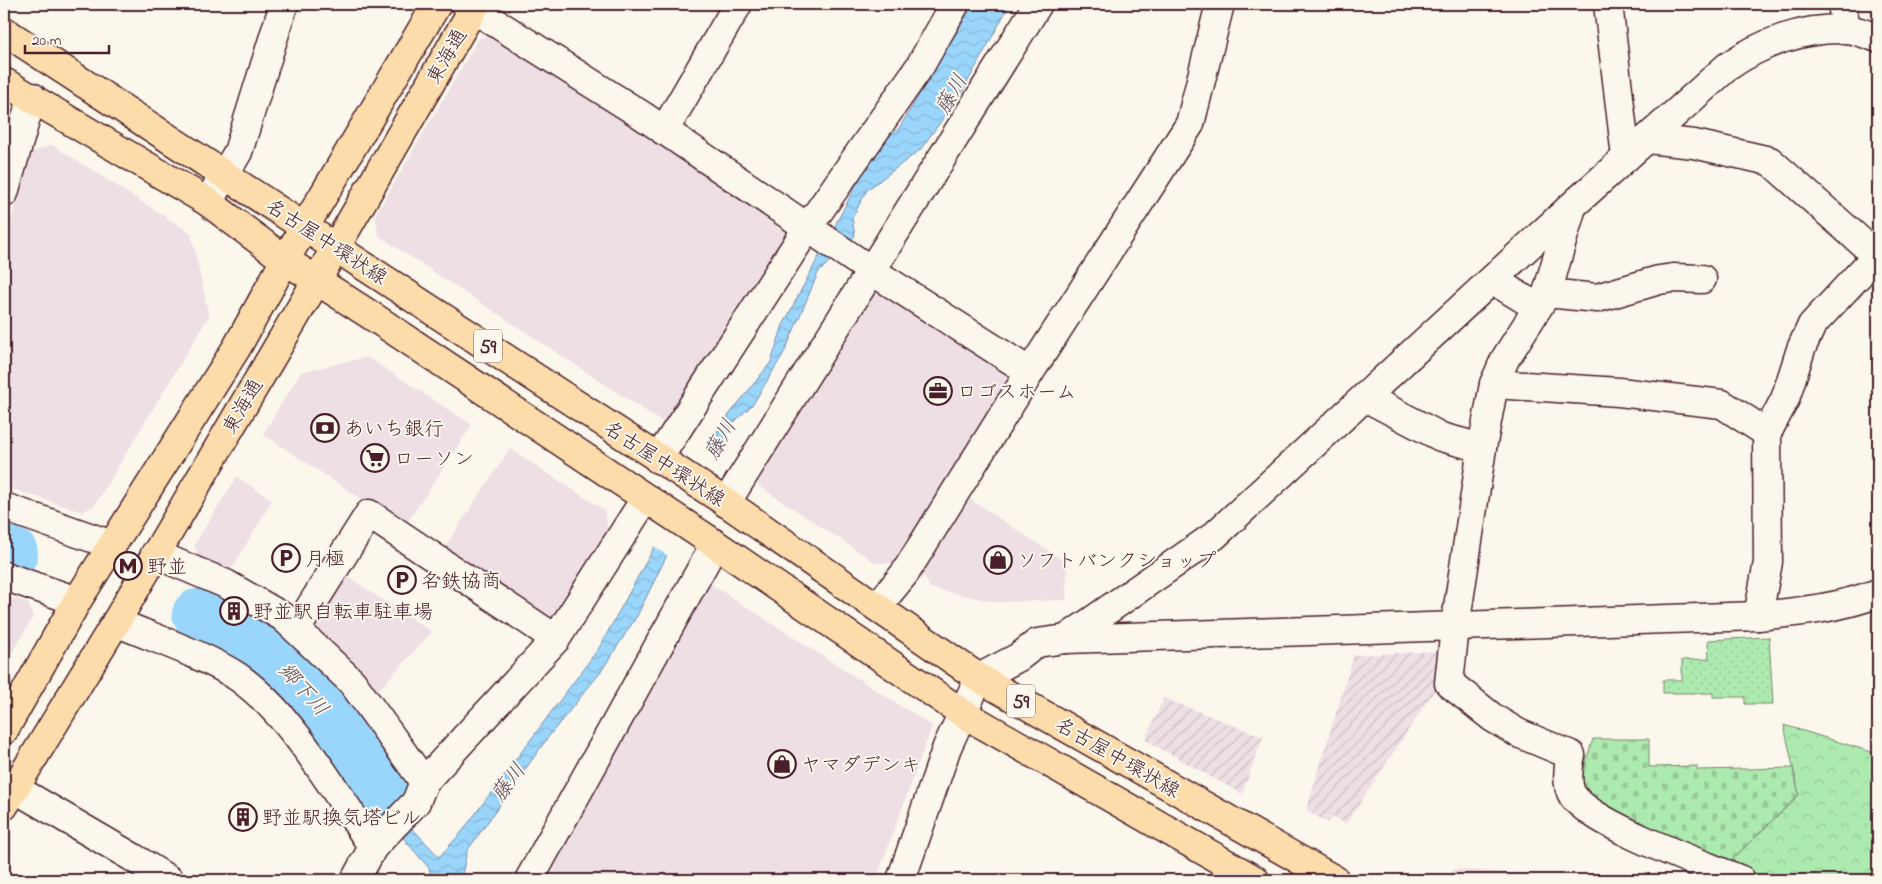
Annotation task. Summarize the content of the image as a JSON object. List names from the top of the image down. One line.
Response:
{"streets":{"main road":["東海通","名古屋中環状線","59"]},"crossings":[["東海通","名古屋中環状線"]],"water":["藤川","郷下川"],"places":{"office":["ロゴスホーム"],"bank":["あいち銀行"],"supermarket":["ローソン"],"parking":["月極","名鉄協商"],"shop":["ソフトバンクショップ","ヤマダデンキ"],"metro station":["野並"],"building":["野並駅自転車駐車場","野並駅換気塔ビル"]},"scale_bar":"20 m"}
